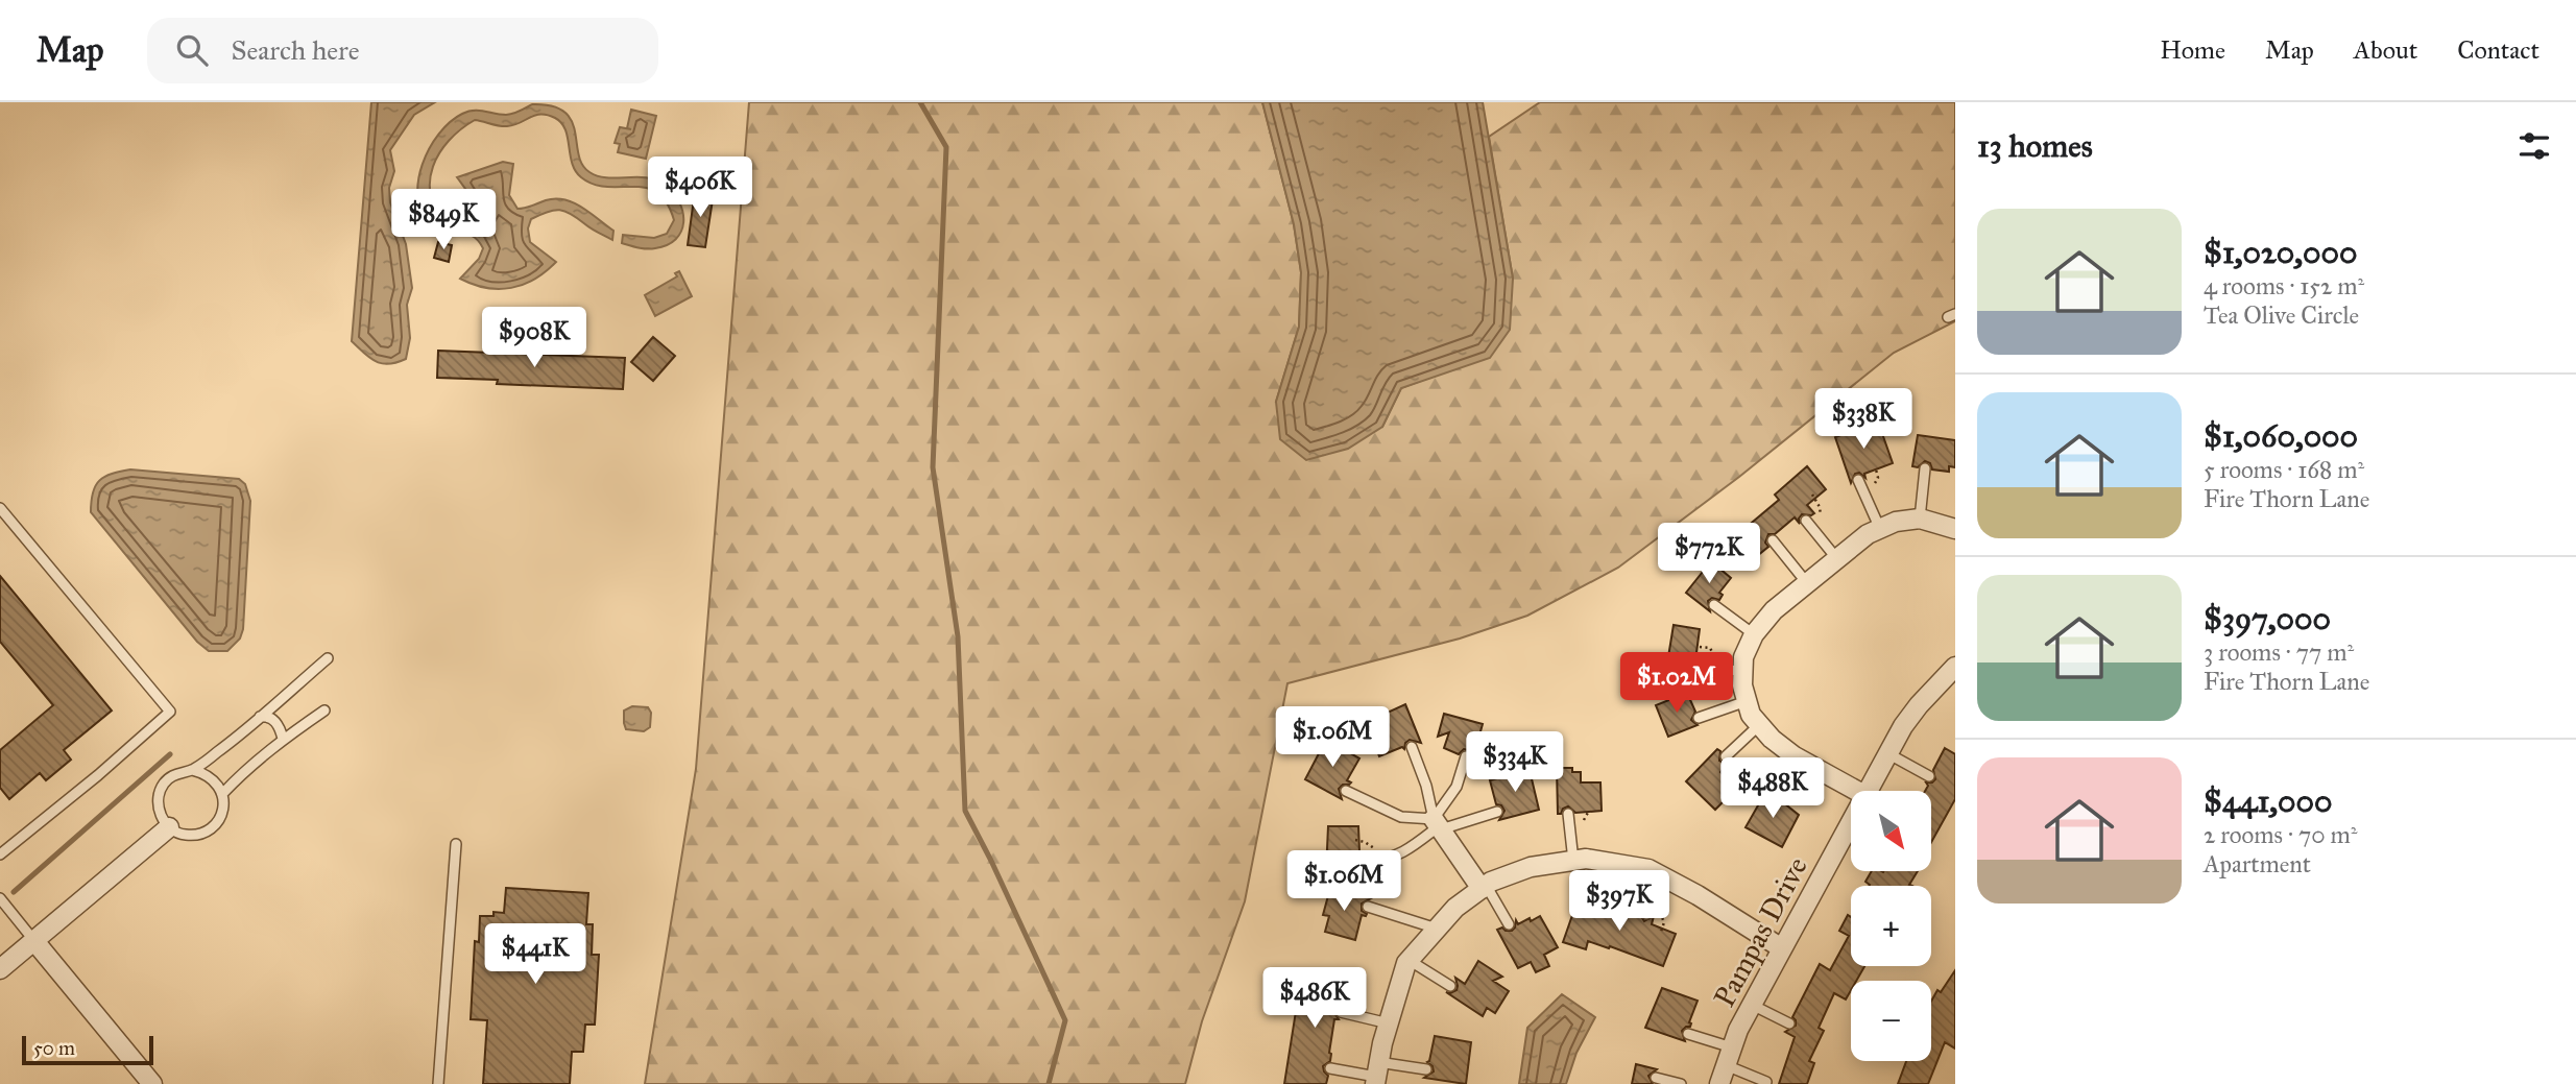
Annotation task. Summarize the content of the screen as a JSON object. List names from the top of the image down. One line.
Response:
{"streets":{"street":["Pampas Drive"]},"scale_bar":"50 m","north":"bottom right","page":{"header":"Map","search":"Search here","nav":["Home","Map","About","Contact"],"heading":"13 homes","price":["$406K","$849K","$908K","$338K","$772K","$1.02M","$1.06M","$334K","$488K","$1.06M","$397K","$441K","$486K"],"list":[{"name":"$1,020,000","note":"4 rooms · 152 m² · Tea Olive Circle"},{"name":"$1,060,000","note":"5 rooms · 168 m² · Fire Thorn Lane"},{"name":"$397,000","note":"3 rooms · 77 m² · Fire Thorn Lane"},{"name":"$441,000","note":"2 rooms · 70 m² · Apartment"}],"map_buttons":["+","−"],"scale":"50 m"}}
